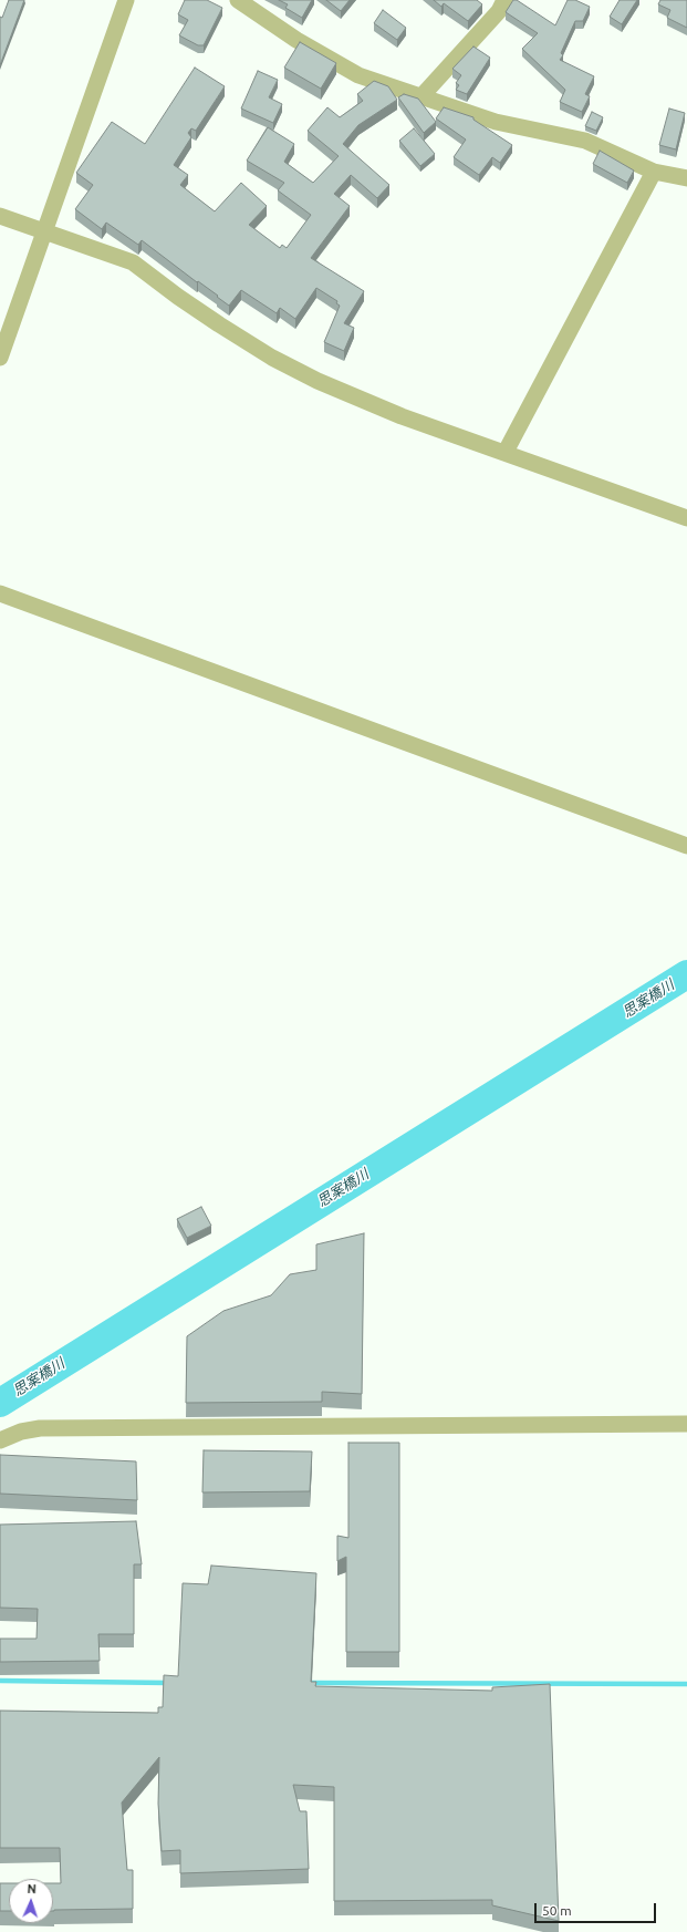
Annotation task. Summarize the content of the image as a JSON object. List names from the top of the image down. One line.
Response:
{"water":["思案橋川"],"scale_bar":"50 m","north":"top"}
